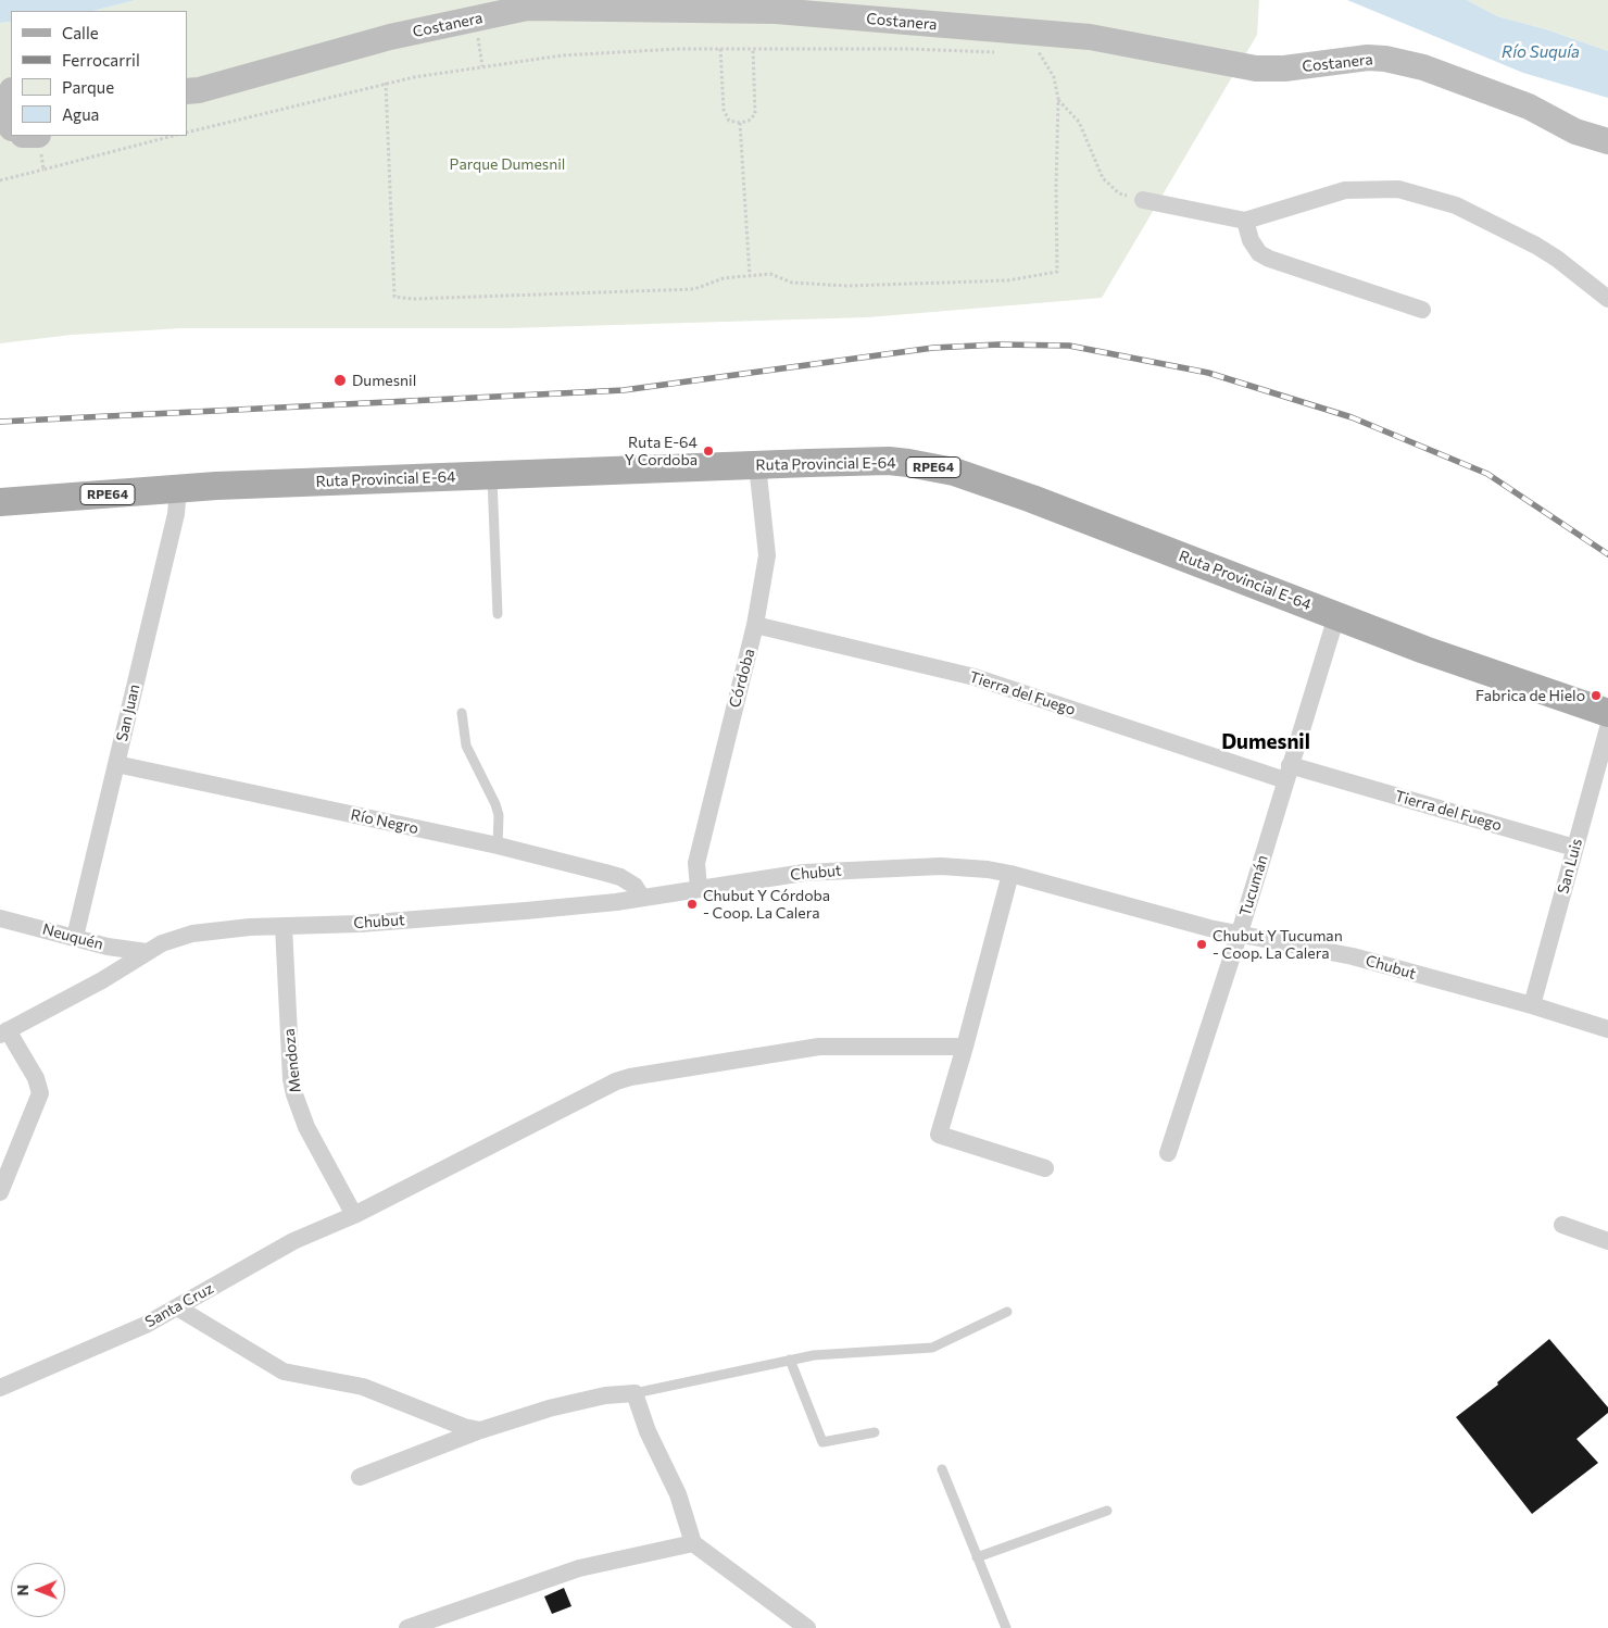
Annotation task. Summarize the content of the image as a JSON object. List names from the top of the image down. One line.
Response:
{"streets":{"main road":["Ruta Provincial E-64","RPE64"],"street":["Costanera","Córdoba","Tierra del Fuego","San Juan","Río Negro","San Luis","Chubut","Tucumán","Neuquén","Mendoza","Santa Cruz"]},"crossings":[["Ruta Provincial E-64","Córdoba"],["Ruta Provincial E-64","San Juan"],["Ruta Provincial E-64","Tucumán"],["Córdoba","Tierra del Fuego"],["Córdoba","Chubut"],["Tierra del Fuego","San Luis"],["Tierra del Fuego","Tucumán"],["San Juan","Río Negro"],["San Juan","Neuquén"],["Río Negro","Chubut"],["San Luis","Chubut"],["Chubut","Tucumán"],["Chubut","Neuquén"],["Chubut","Mendoza"],["Mendoza","Santa Cruz"]],"districts":["Dumesnil"],"water":["Río Suquía"],"parks":["Parque Dumesnil"],"places":["Dumesnil","Ruta E-64 Y Cordoba","Fabrica de Hielo","Chubut Y Córdoba - Coop. La Calera","Chubut Y Tucuman - Coop. La Calera"],"legend":["Calle","Ferrocarril","Parque","Agua"],"north":"left"}
